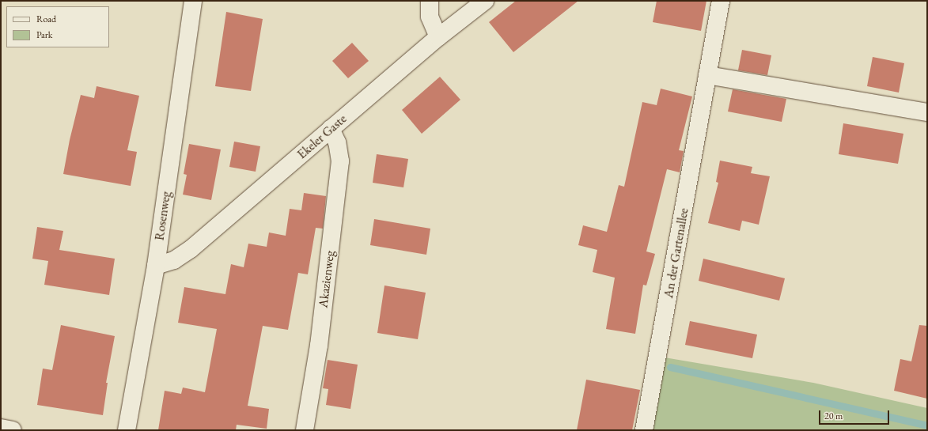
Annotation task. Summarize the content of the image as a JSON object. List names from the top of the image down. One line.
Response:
{"streets":{"street":["Ekeler Gaste","Rosenweg","An der Gartenallee","Akazienweg"]},"crossings":[["Ekeler Gaste","Rosenweg"],["Ekeler Gaste","Akazienweg"]],"legend":["Road","Park"],"scale_bar":"20 m"}
